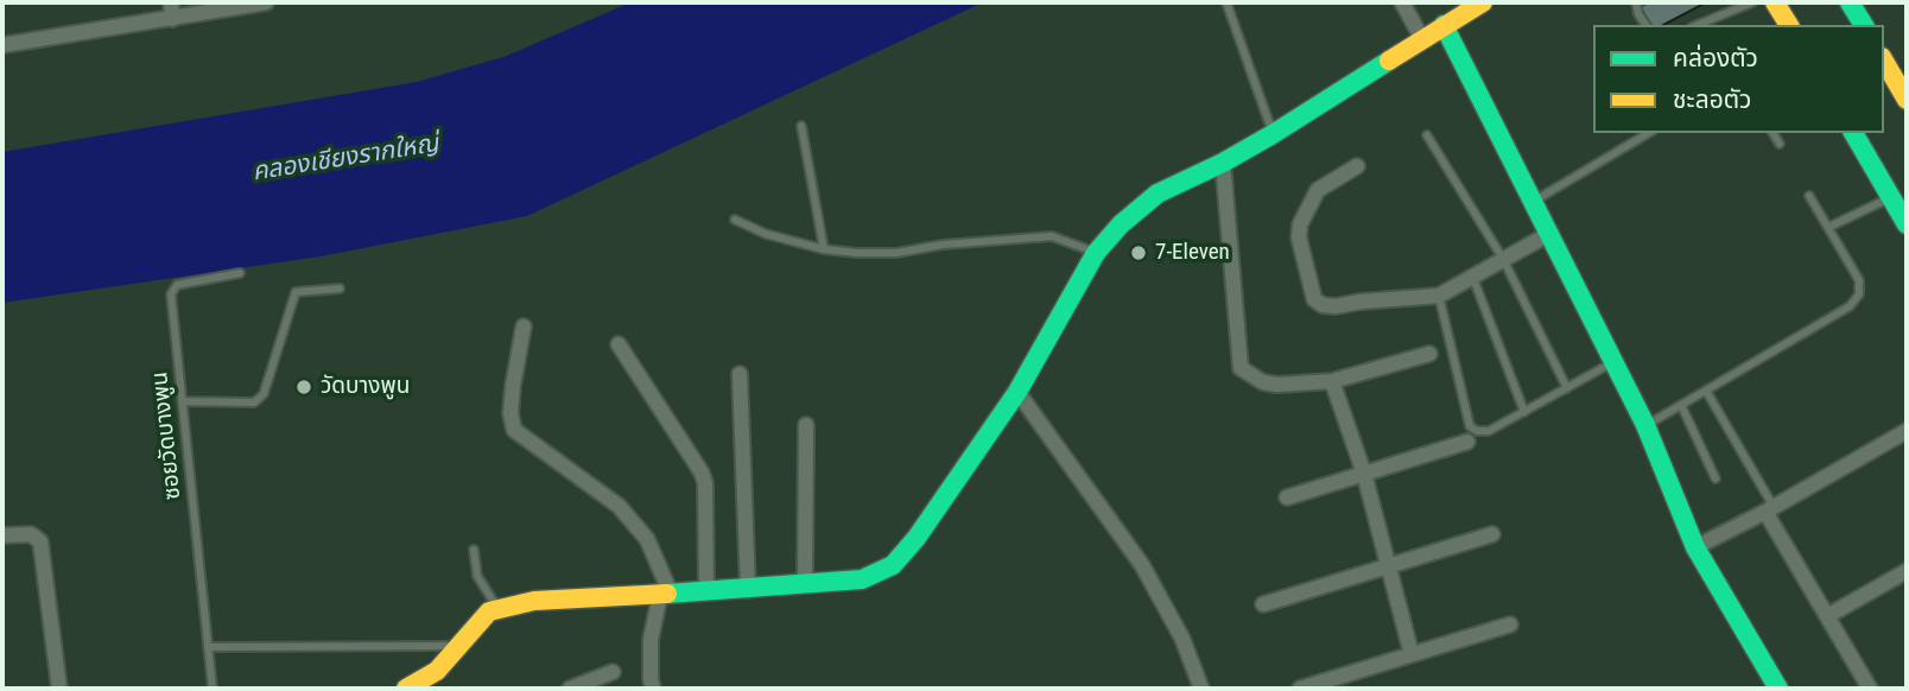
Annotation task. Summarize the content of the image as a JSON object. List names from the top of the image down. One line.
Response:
{"streets":{"lane":["ซอยวัดบางพูน"]},"water":["คลองเชียงรากใหญ่"],"places":["7-Eleven","วัดบางพูน"],"legend":["คล่องตัว","ชะลอตัว"]}
